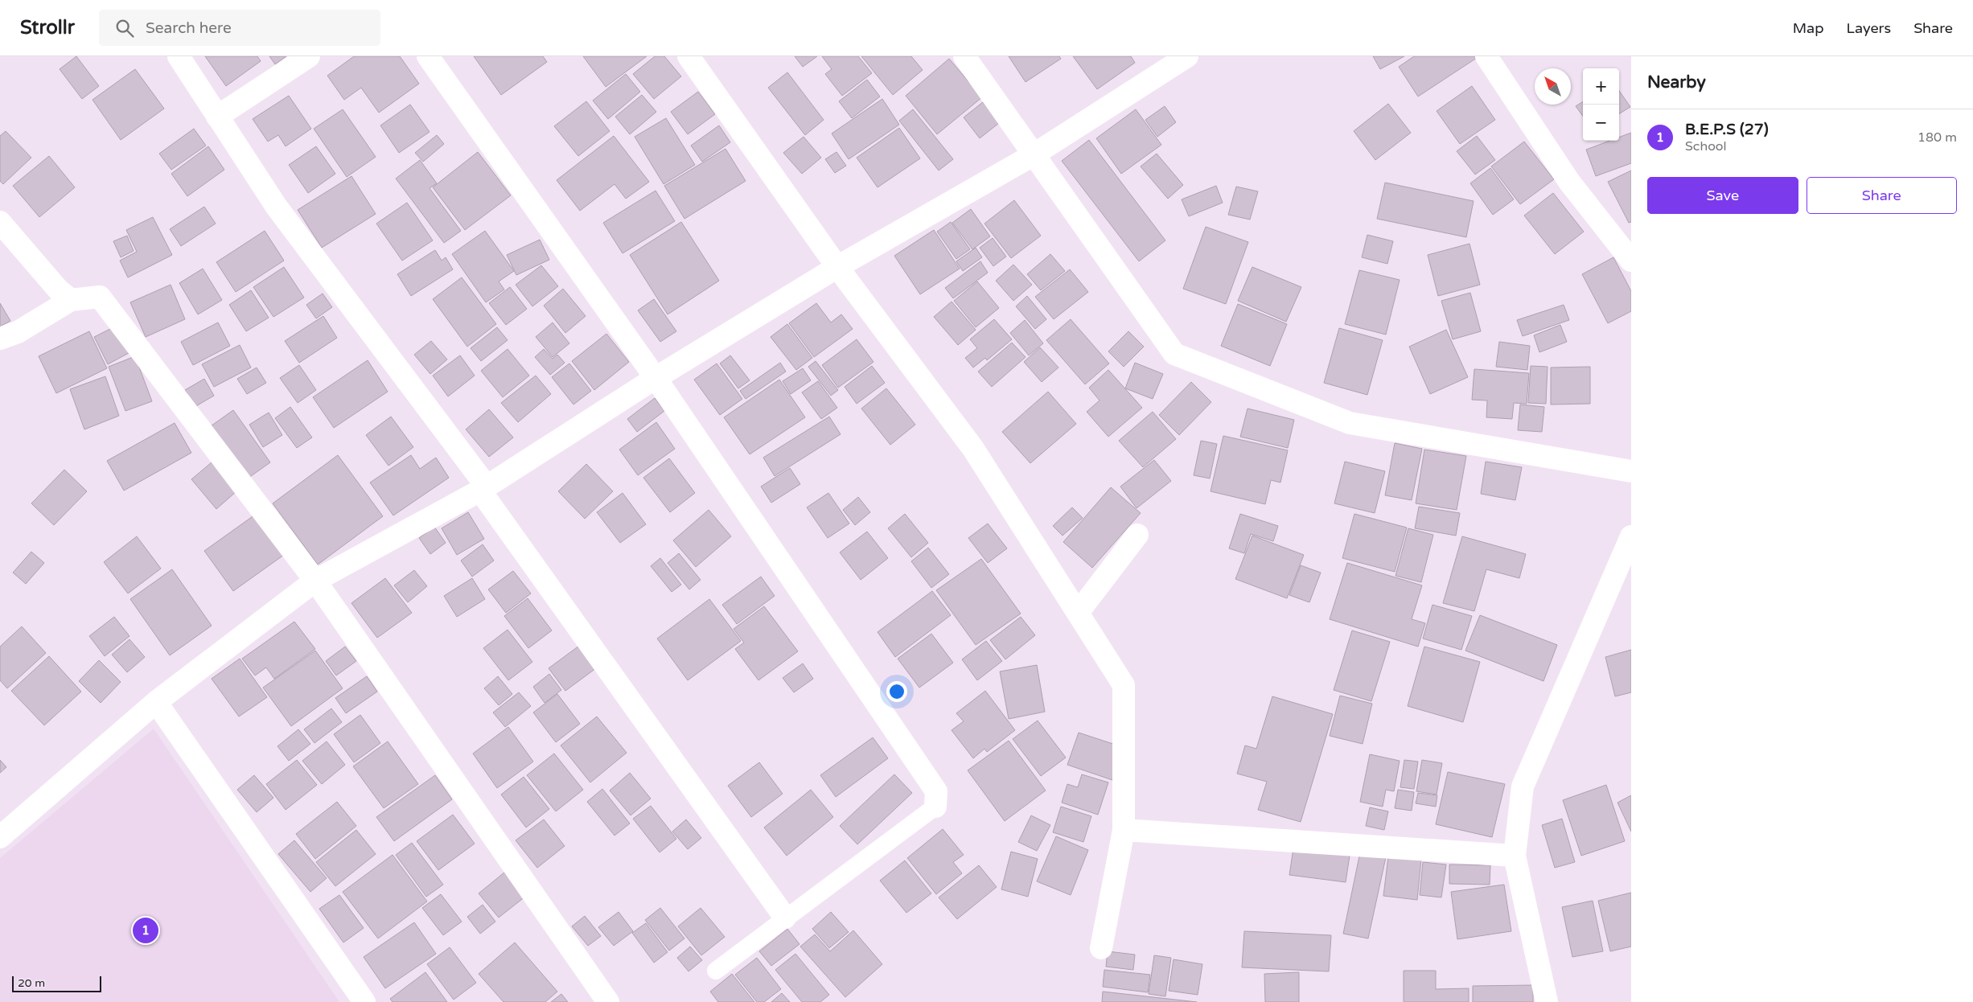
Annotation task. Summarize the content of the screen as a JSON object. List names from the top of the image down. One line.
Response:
{"scale_bar":"20 m","north":"top left","page":{"header":"Strollr","search":"Search here","nav":["Map","Layers","Share"],"heading":"Nearby","map_buttons":["+","−"],"list":[{"mark":"1","name":"B.E.P.S (27)","note":"School","value":"180 m"}],"buttons":["Save","Share"],"pins":"1","scale":"20 m"}}
